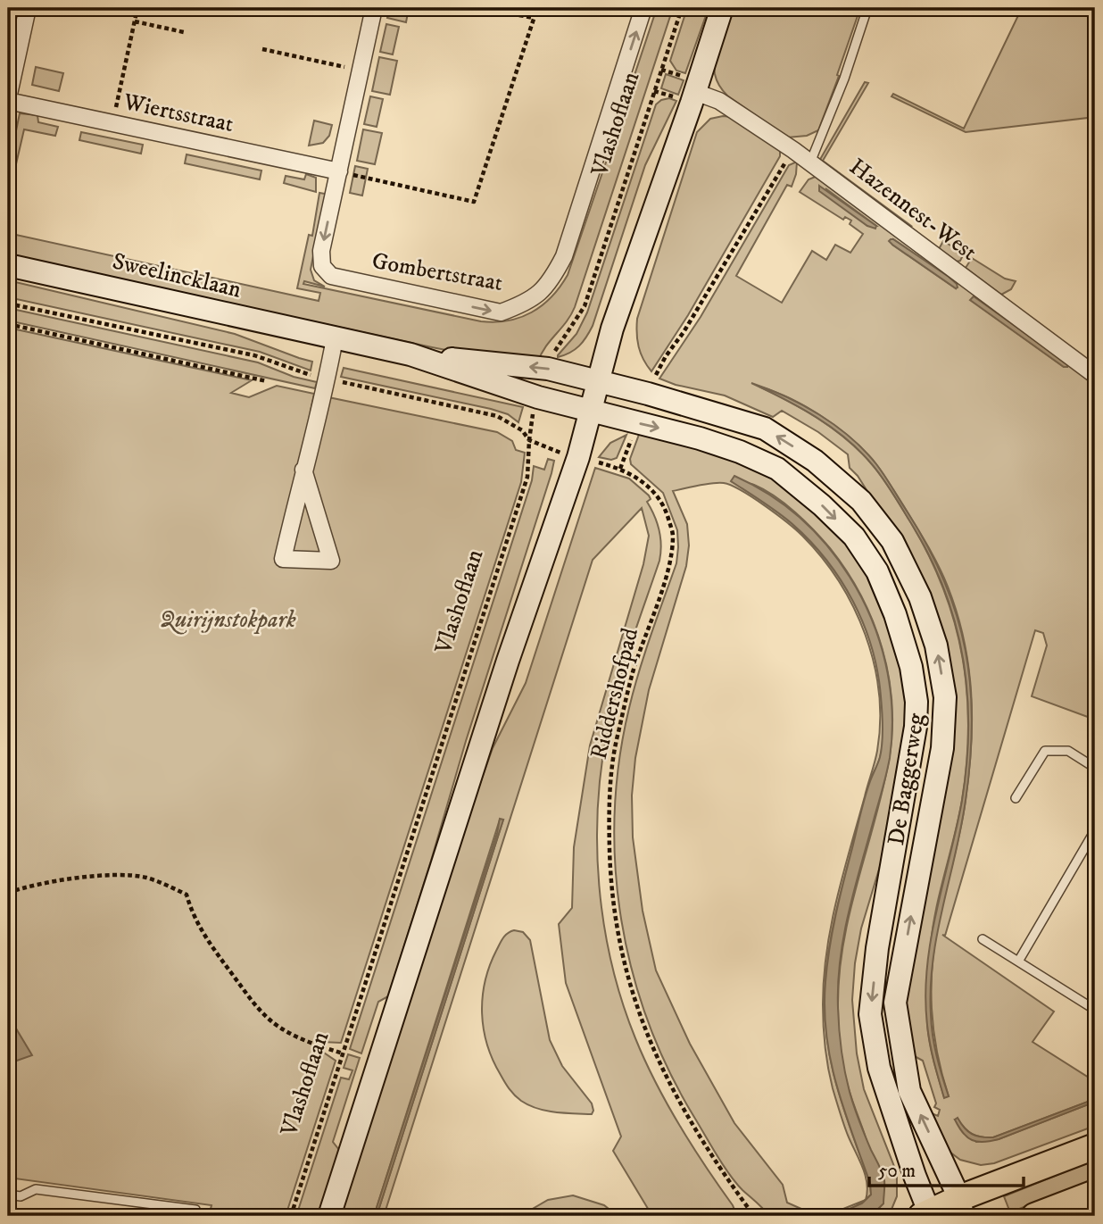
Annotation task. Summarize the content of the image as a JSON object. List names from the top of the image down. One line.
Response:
{"streets":{"street":["Wiertsstraat","Hazennest-West","Gombertstraat","Sweelincklaan","De Baggerweg"],"path":["Vlashoflaan","Riddershofpad"]},"crossings":[["Wiertsstraat","Gombertstraat"],["Vlashoflaan","Sweelincklaan"],["Sweelincklaan","De Baggerweg"],["Riddershofpad","De Baggerweg"]],"parks":["Quirijnstokpark"],"scale_bar":"50 m"}
